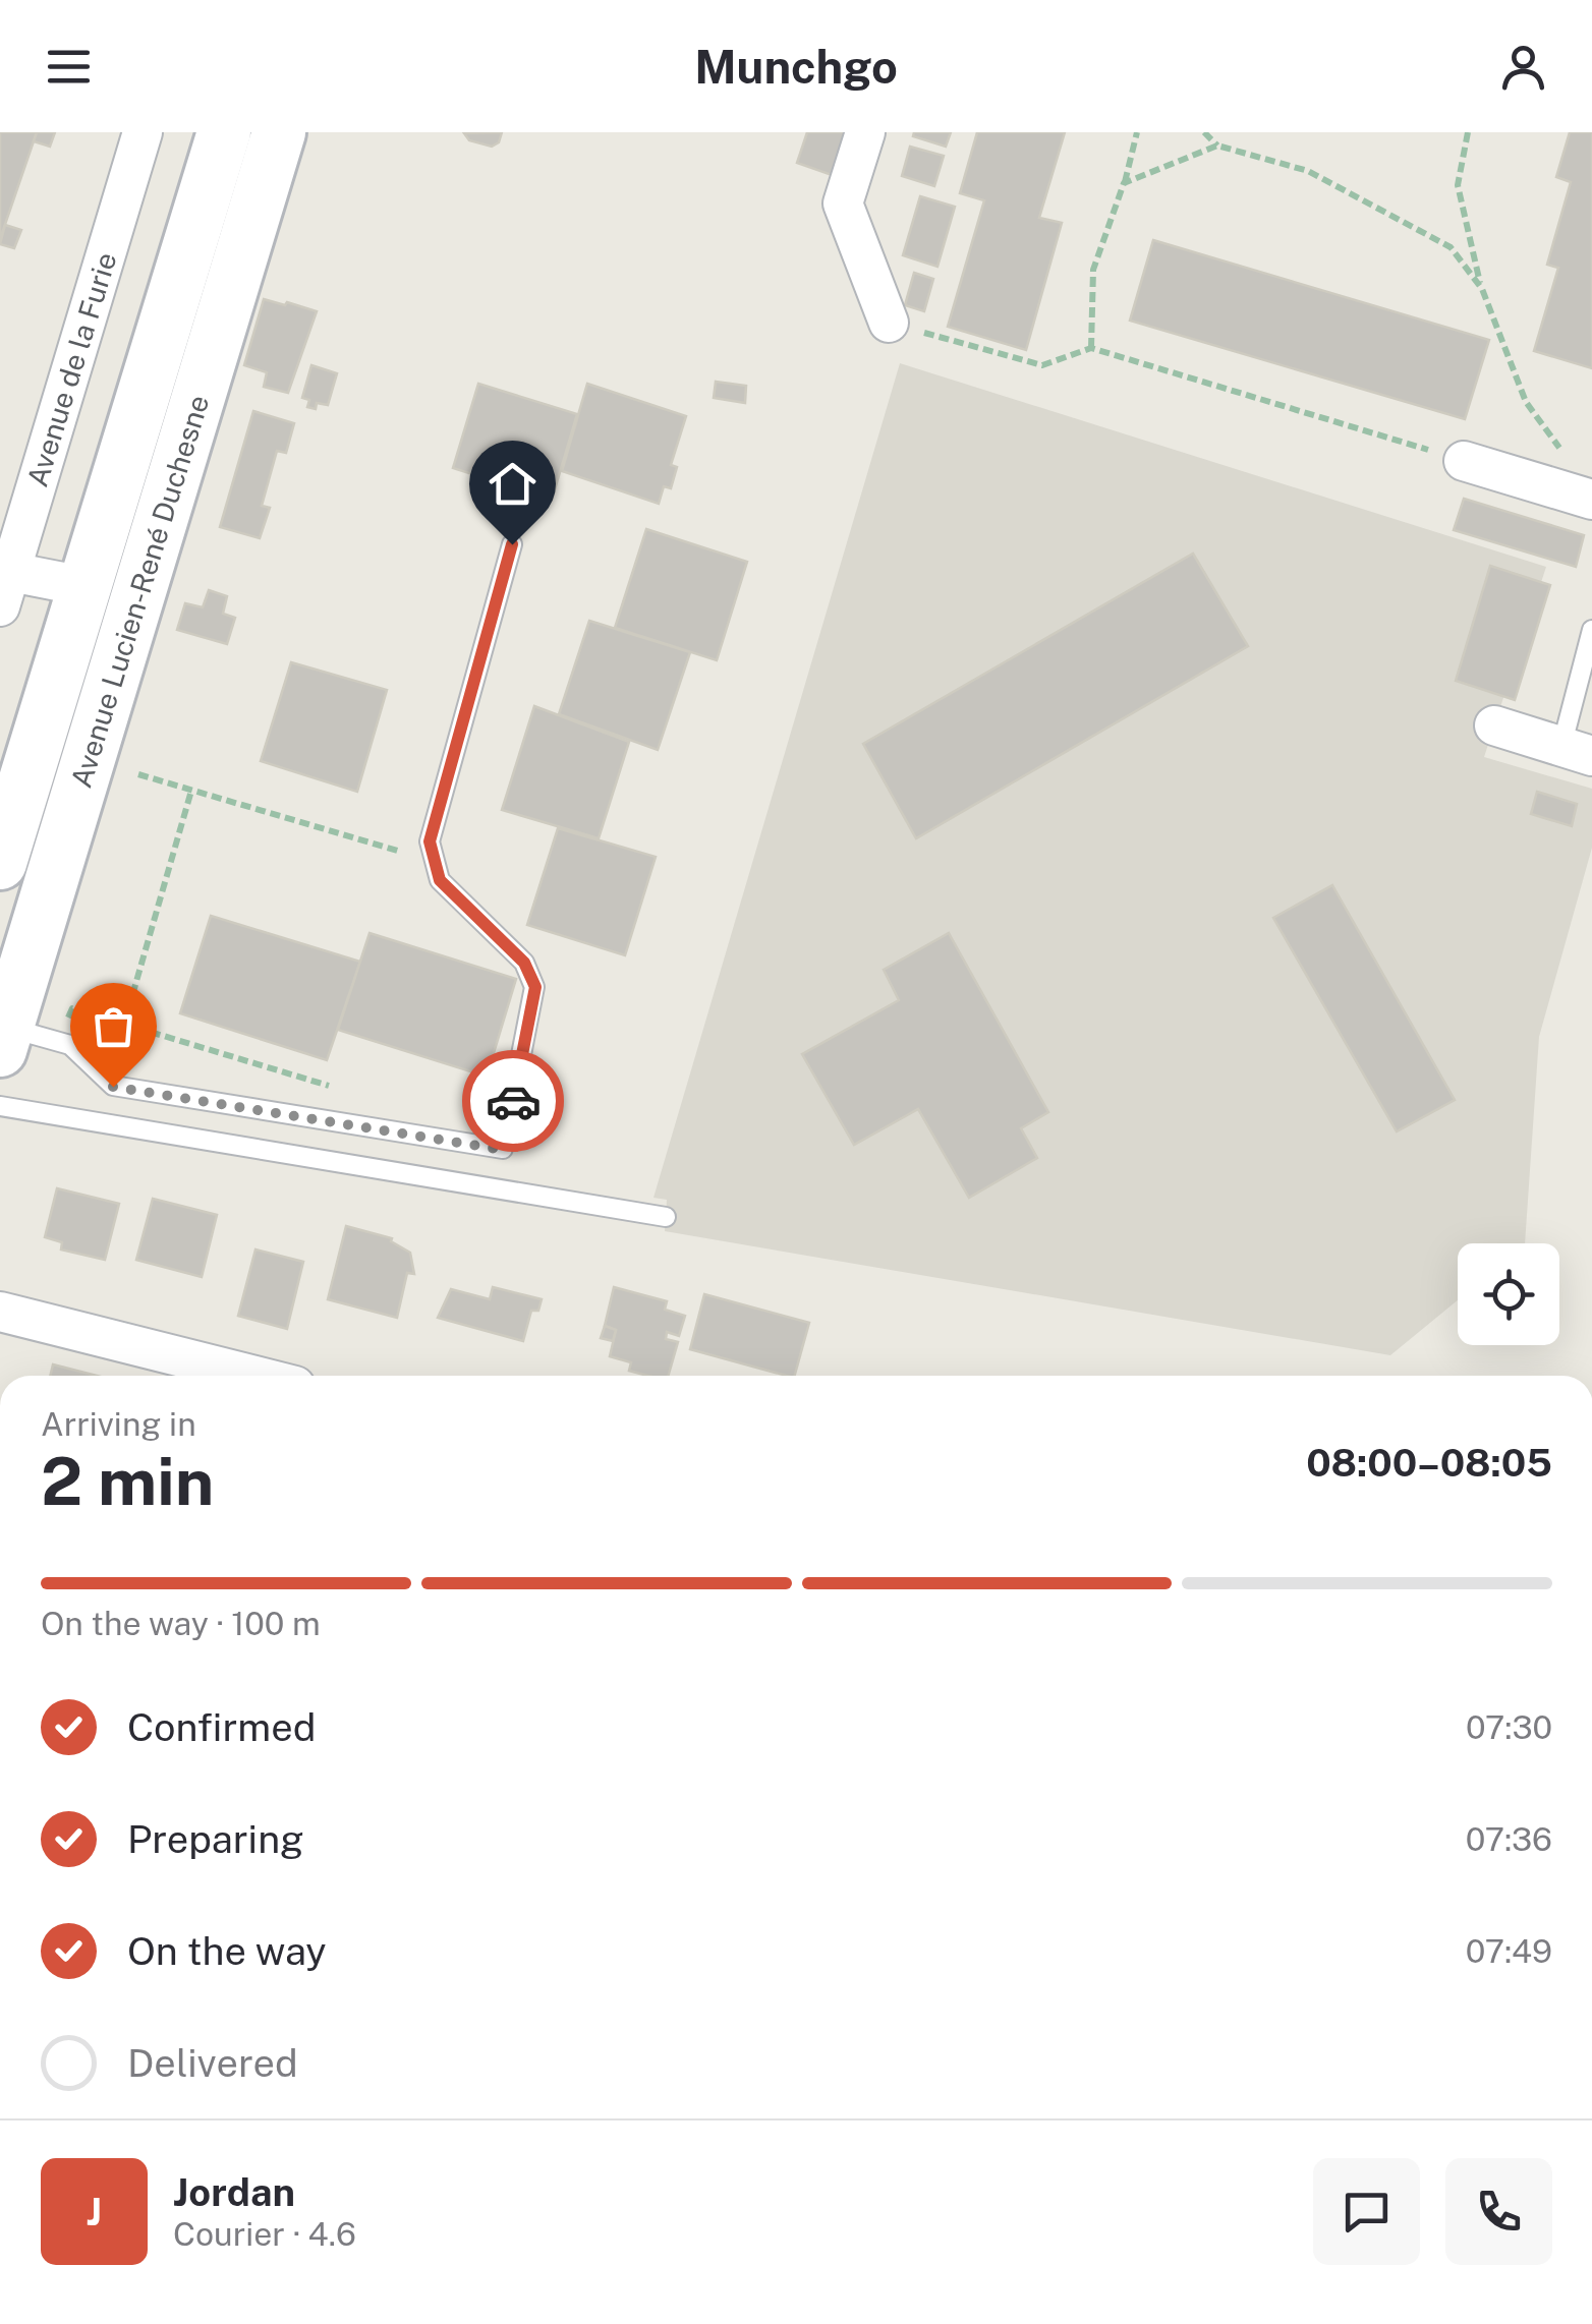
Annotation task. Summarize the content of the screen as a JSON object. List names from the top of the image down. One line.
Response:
{"streets":{"main road":["Avenue Lucien-René Duchesne"],"street":["Avenue de la Furie"]},"page":{"header":"Munchgo","heading":["2 min","Arriving in","08:00–08:05"],"panel":["Jordan","Courier · 4.6"],"bar":"On the way · 100 m","list":[["Confirmed","07:30"],["Preparing","07:36"],["On the way","07:49"],"Delivered"],"round":"J"}}
